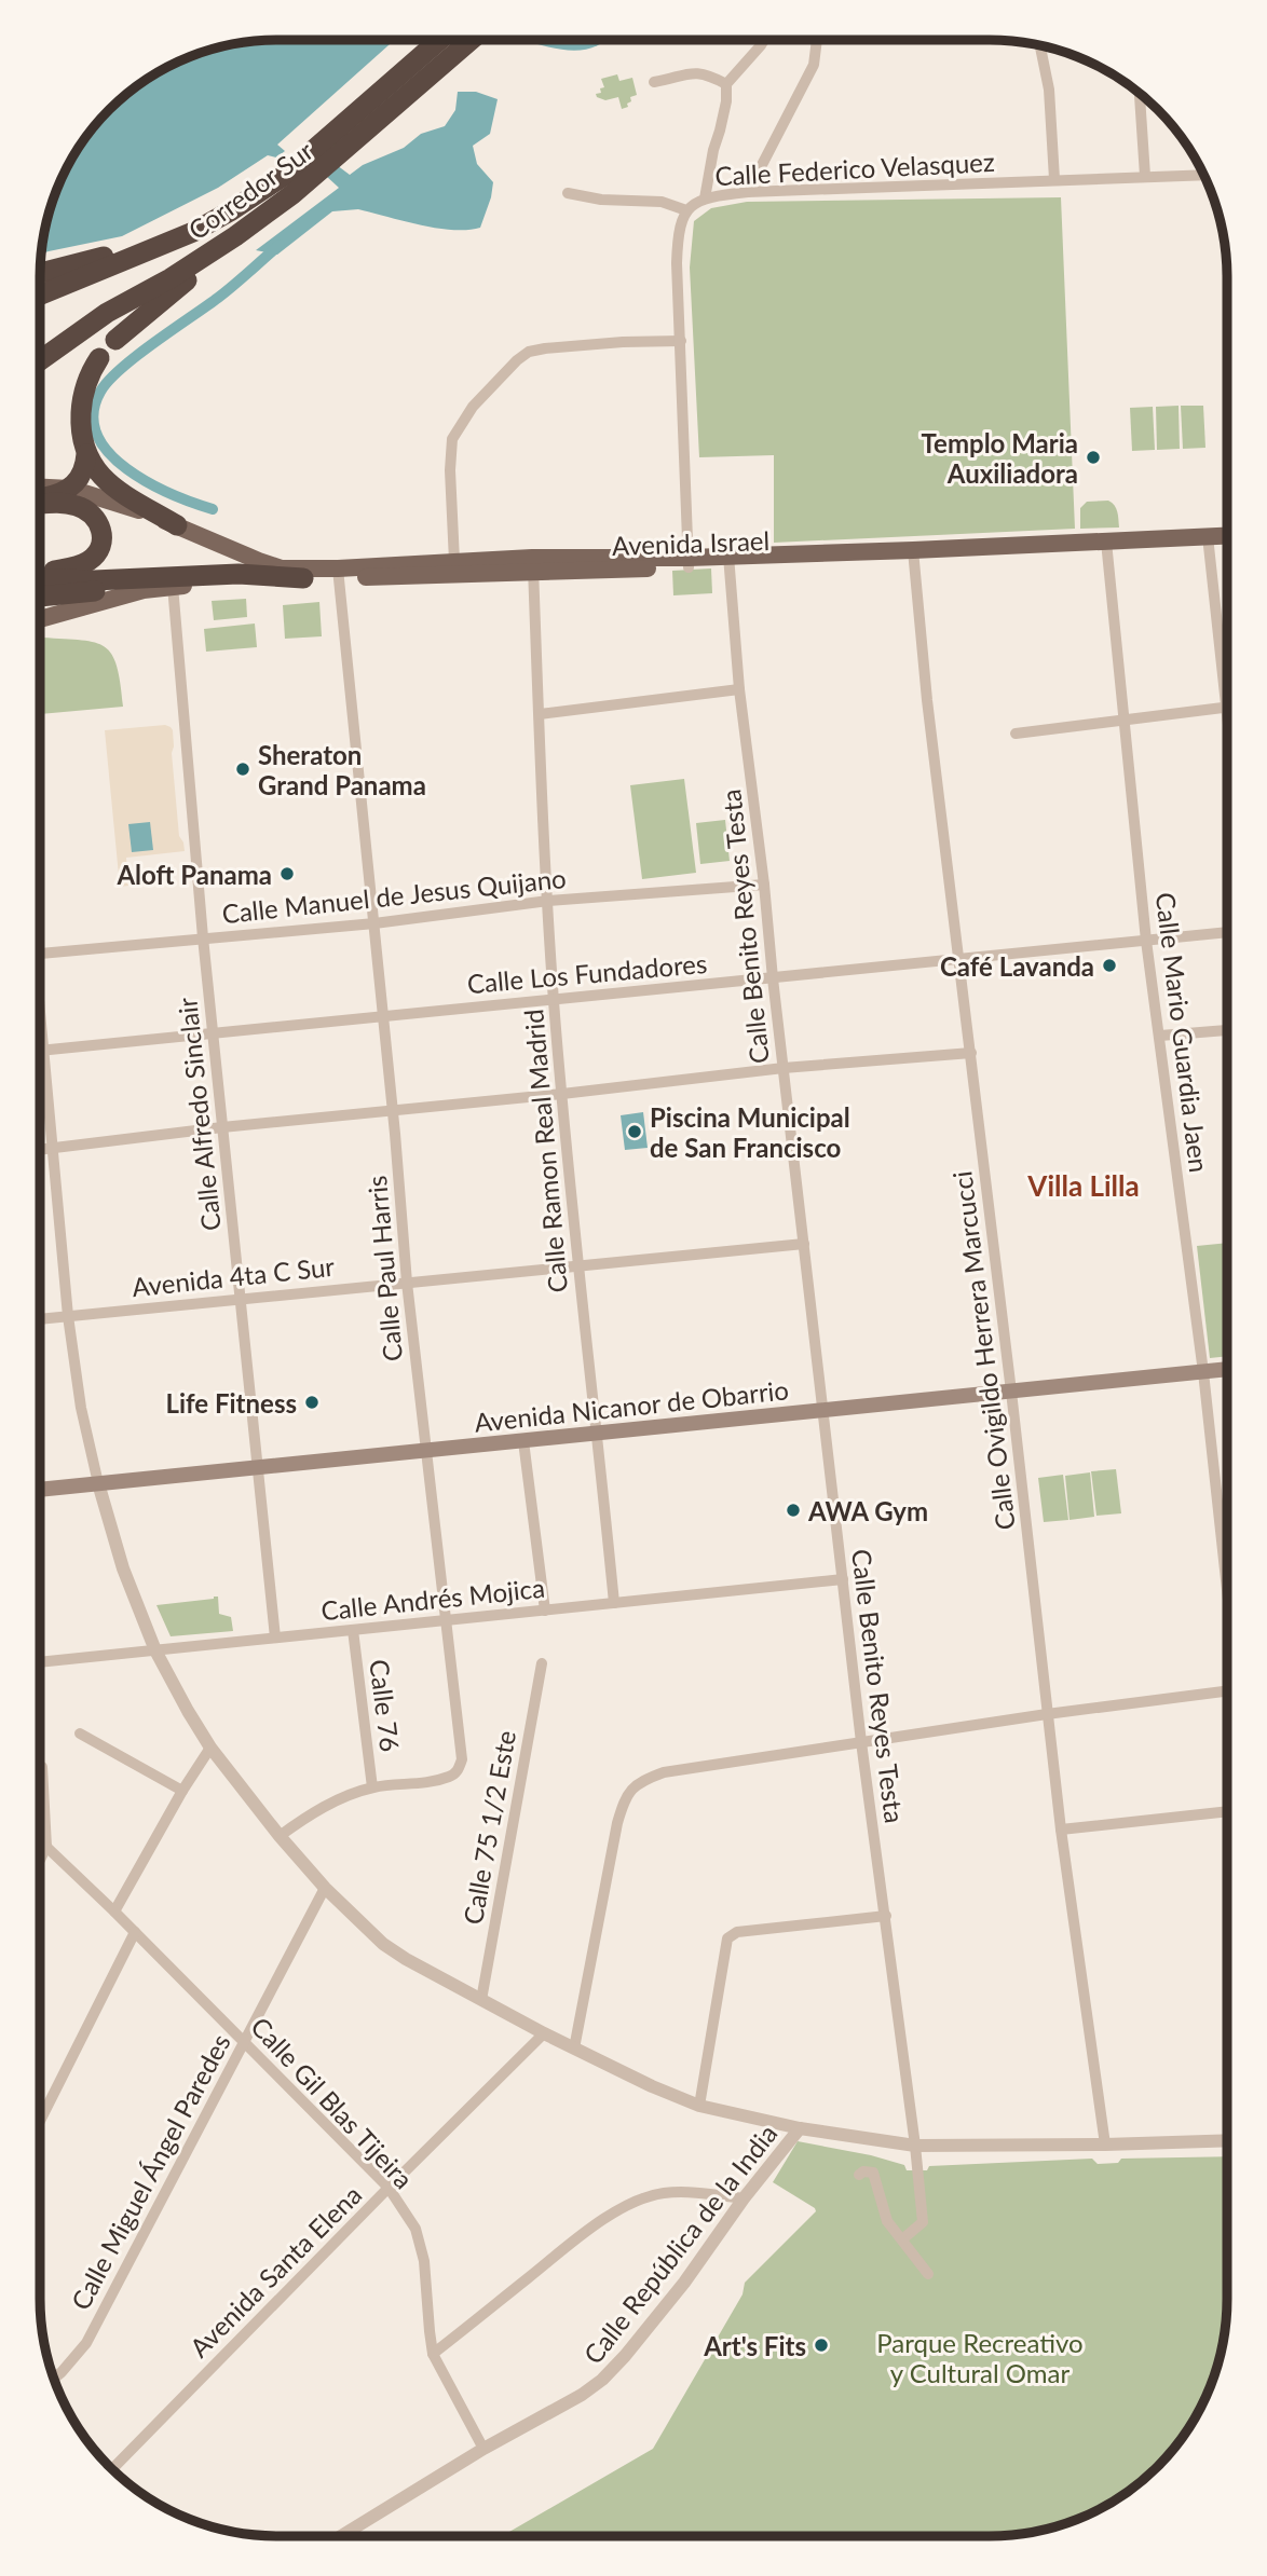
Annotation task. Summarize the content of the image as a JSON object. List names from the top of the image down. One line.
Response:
{"streets":{"highway":["Corredor Sur"],"main road":["Avenida Israel","Avenida Nicanor de Obarrio"],"street":["Calle Federico Velasquez","Calle Manuel de Jesus Quijano","Calle Benito Reyes Testa","Calle Los Fundadores","Calle Mario Guardia Jaen","Calle Alfredo Sinclair","Calle Ramon Real Madrid","Calle Paul Harris","Avenida 4ta C Sur","Calle Ovigildo Herrera Marcucci","Calle Andrés Mojica","Calle 76","Calle 75 1/2 Este","Calle Gil Blas Tijeira","Calle Miguel Ángel Paredes","Calle República de la India","Avenida Santa Elena"]},"crossings":[["Calle Federico Velasquez","Avenida Israel"],["Avenida Israel","Calle Benito Reyes Testa"],["Avenida Israel","Calle Mario Guardia Jaen"],["Avenida Israel","Calle Alfredo Sinclair"],["Avenida Israel","Calle Ramon Real Madrid"],["Avenida Israel","Calle Paul Harris"],["Avenida Israel","Calle Ovigildo Herrera Marcucci"],["Calle Manuel de Jesus Quijano","Calle Benito Reyes Testa"],["Calle Manuel de Jesus Quijano","Calle Alfredo Sinclair"],["Calle Manuel de Jesus Quijano","Calle Ramon Real Madrid"],["Calle Manuel de Jesus Quijano","Calle Paul Harris"],["Calle Benito Reyes Testa","Calle Los Fundadores"],["Calle Benito Reyes Testa","Avenida 4ta C Sur"],["Calle Benito Reyes Testa","Avenida Nicanor de Obarrio"],["Calle Benito Reyes Testa","Calle Andrés Mojica"],["Calle Los Fundadores","Calle Mario Guardia Jaen"],["Calle Los Fundadores","Calle Alfredo Sinclair"],["Calle Los Fundadores","Calle Ramon Real Madrid"],["Calle Los Fundadores","Calle Paul Harris"],["Calle Los Fundadores","Calle Ovigildo Herrera Marcucci"],["Calle Mario Guardia Jaen","Avenida Nicanor de Obarrio"],["Calle Alfredo Sinclair","Avenida 4ta C Sur"],["Calle Alfredo Sinclair","Avenida Nicanor de Obarrio"],["Calle Alfredo Sinclair","Calle Andrés Mojica"],["Calle Ramon Real Madrid","Avenida 4ta C Sur"],["Calle Ramon Real Madrid","Avenida Nicanor de Obarrio"],["Calle Ramon Real Madrid","Calle Andrés Mojica"],["Calle Paul Harris","Avenida 4ta C Sur"],["Calle Paul Harris","Avenida Nicanor de Obarrio"],["Calle Paul Harris","Calle Andrés Mojica"],["Calle Paul Harris","Calle 76"],["Calle Ovigildo Herrera Marcucci","Avenida Nicanor de Obarrio"],["Calle Andrés Mojica","Calle 76"],["Calle Gil Blas Tijeira","Calle Miguel Ángel Paredes"],["Calle Gil Blas Tijeira","Calle República de la India"],["Calle Gil Blas Tijeira","Avenida Santa Elena"]],"districts":["Villa Lilla"],"parks":["Parque Recreativo y Cultural Omar"],"places":["Templo Maria Auxiliadora","Sheraton Grand Panama","Aloft Panama","Café Lavanda","Piscina Municipal de San Francisco","Life Fitness","AWA Gym","Art's Fits"]}
